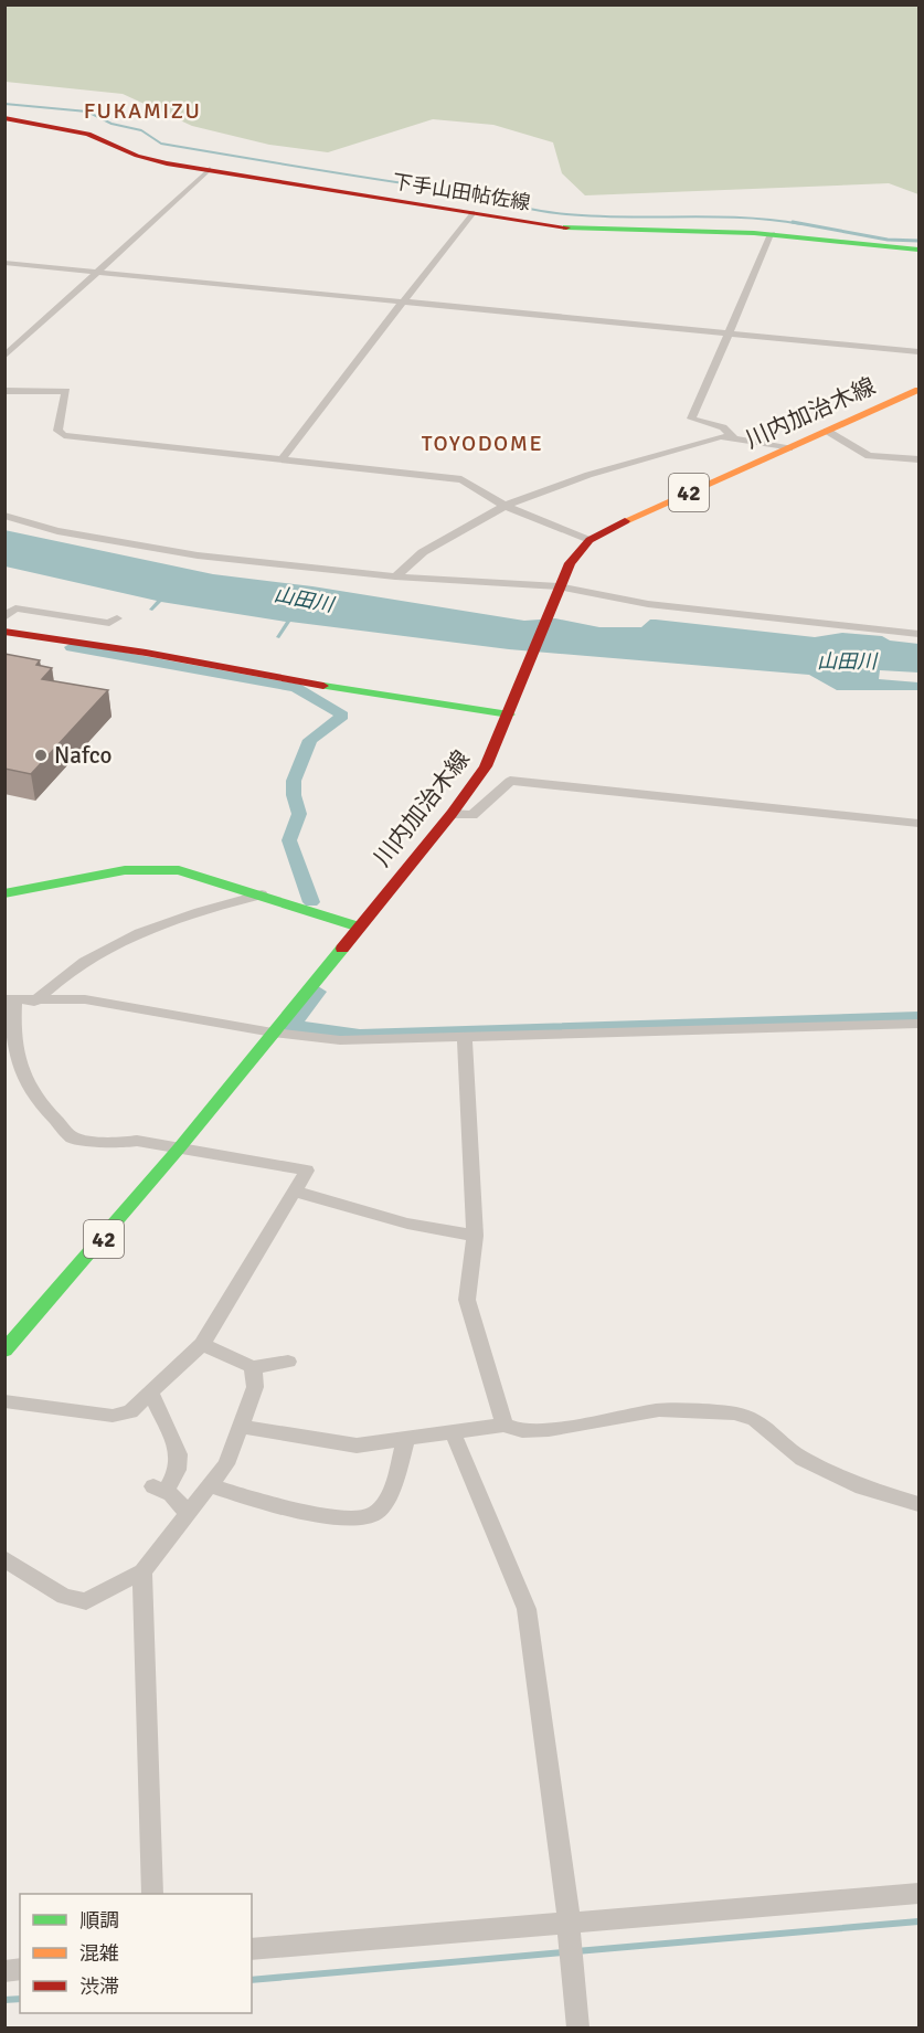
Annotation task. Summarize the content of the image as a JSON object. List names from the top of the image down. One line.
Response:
{"streets":{"main road":["下手山田帖佐線","川内加治木線","42"]},"districts":["FUKAMIZU","TOYODOME"],"water":["山田川"],"places":["Nafco"],"legend":["順調","混雑","渋滞"]}
